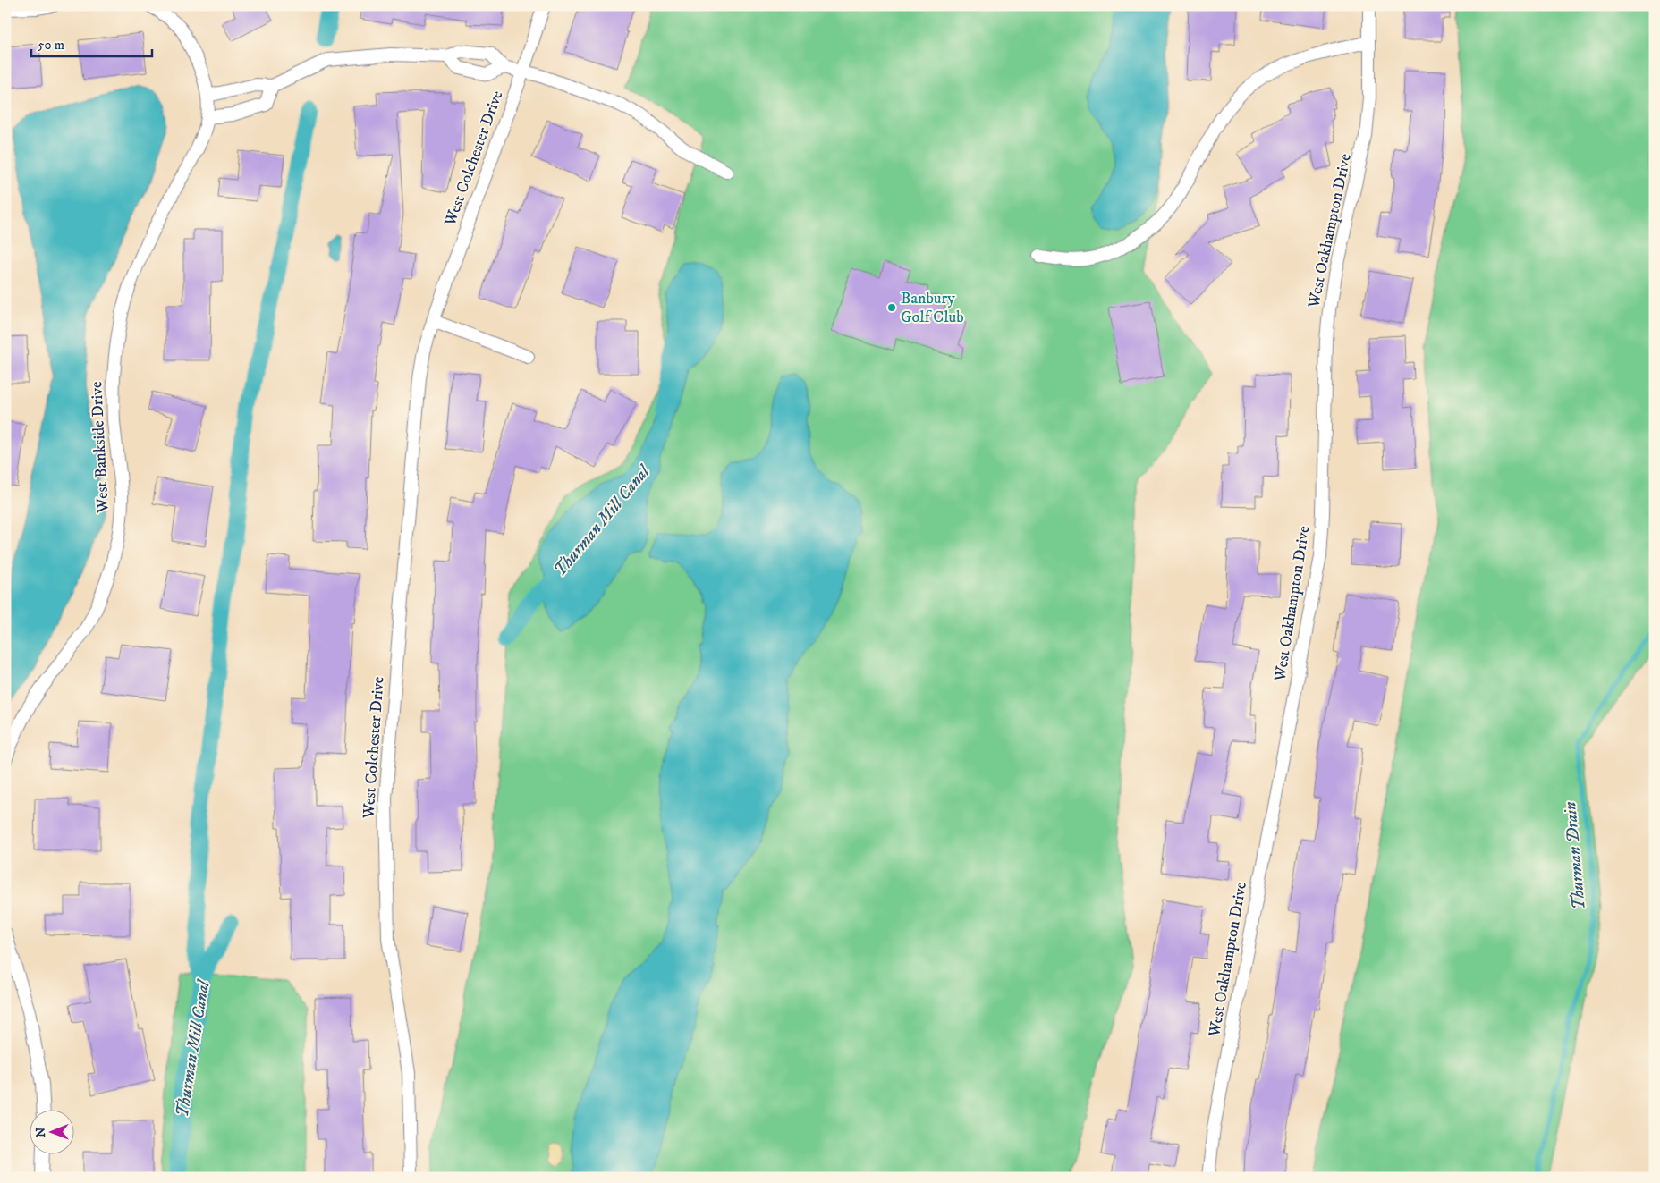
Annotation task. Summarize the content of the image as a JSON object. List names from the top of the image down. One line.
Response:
{"streets":{"street":["West Colchester Drive","West Oakhampton Drive","West Bankside Drive"]},"water":["Thurman Mill Canal","Thurman Drain"],"places":["Banbury Golf Club"],"scale_bar":"50 m","north":"left"}
